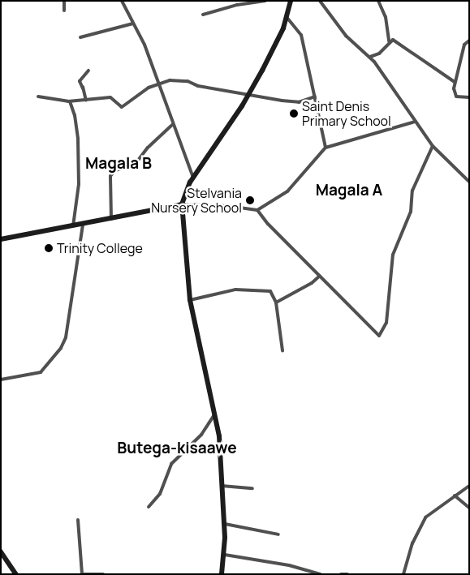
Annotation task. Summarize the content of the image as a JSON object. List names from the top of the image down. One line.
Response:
{"districts":["Magala B","Magala A","Butega-kisaawe"],"places":["Saint Denis Primary School","Stelvania Nursery School","Trinity College"]}
